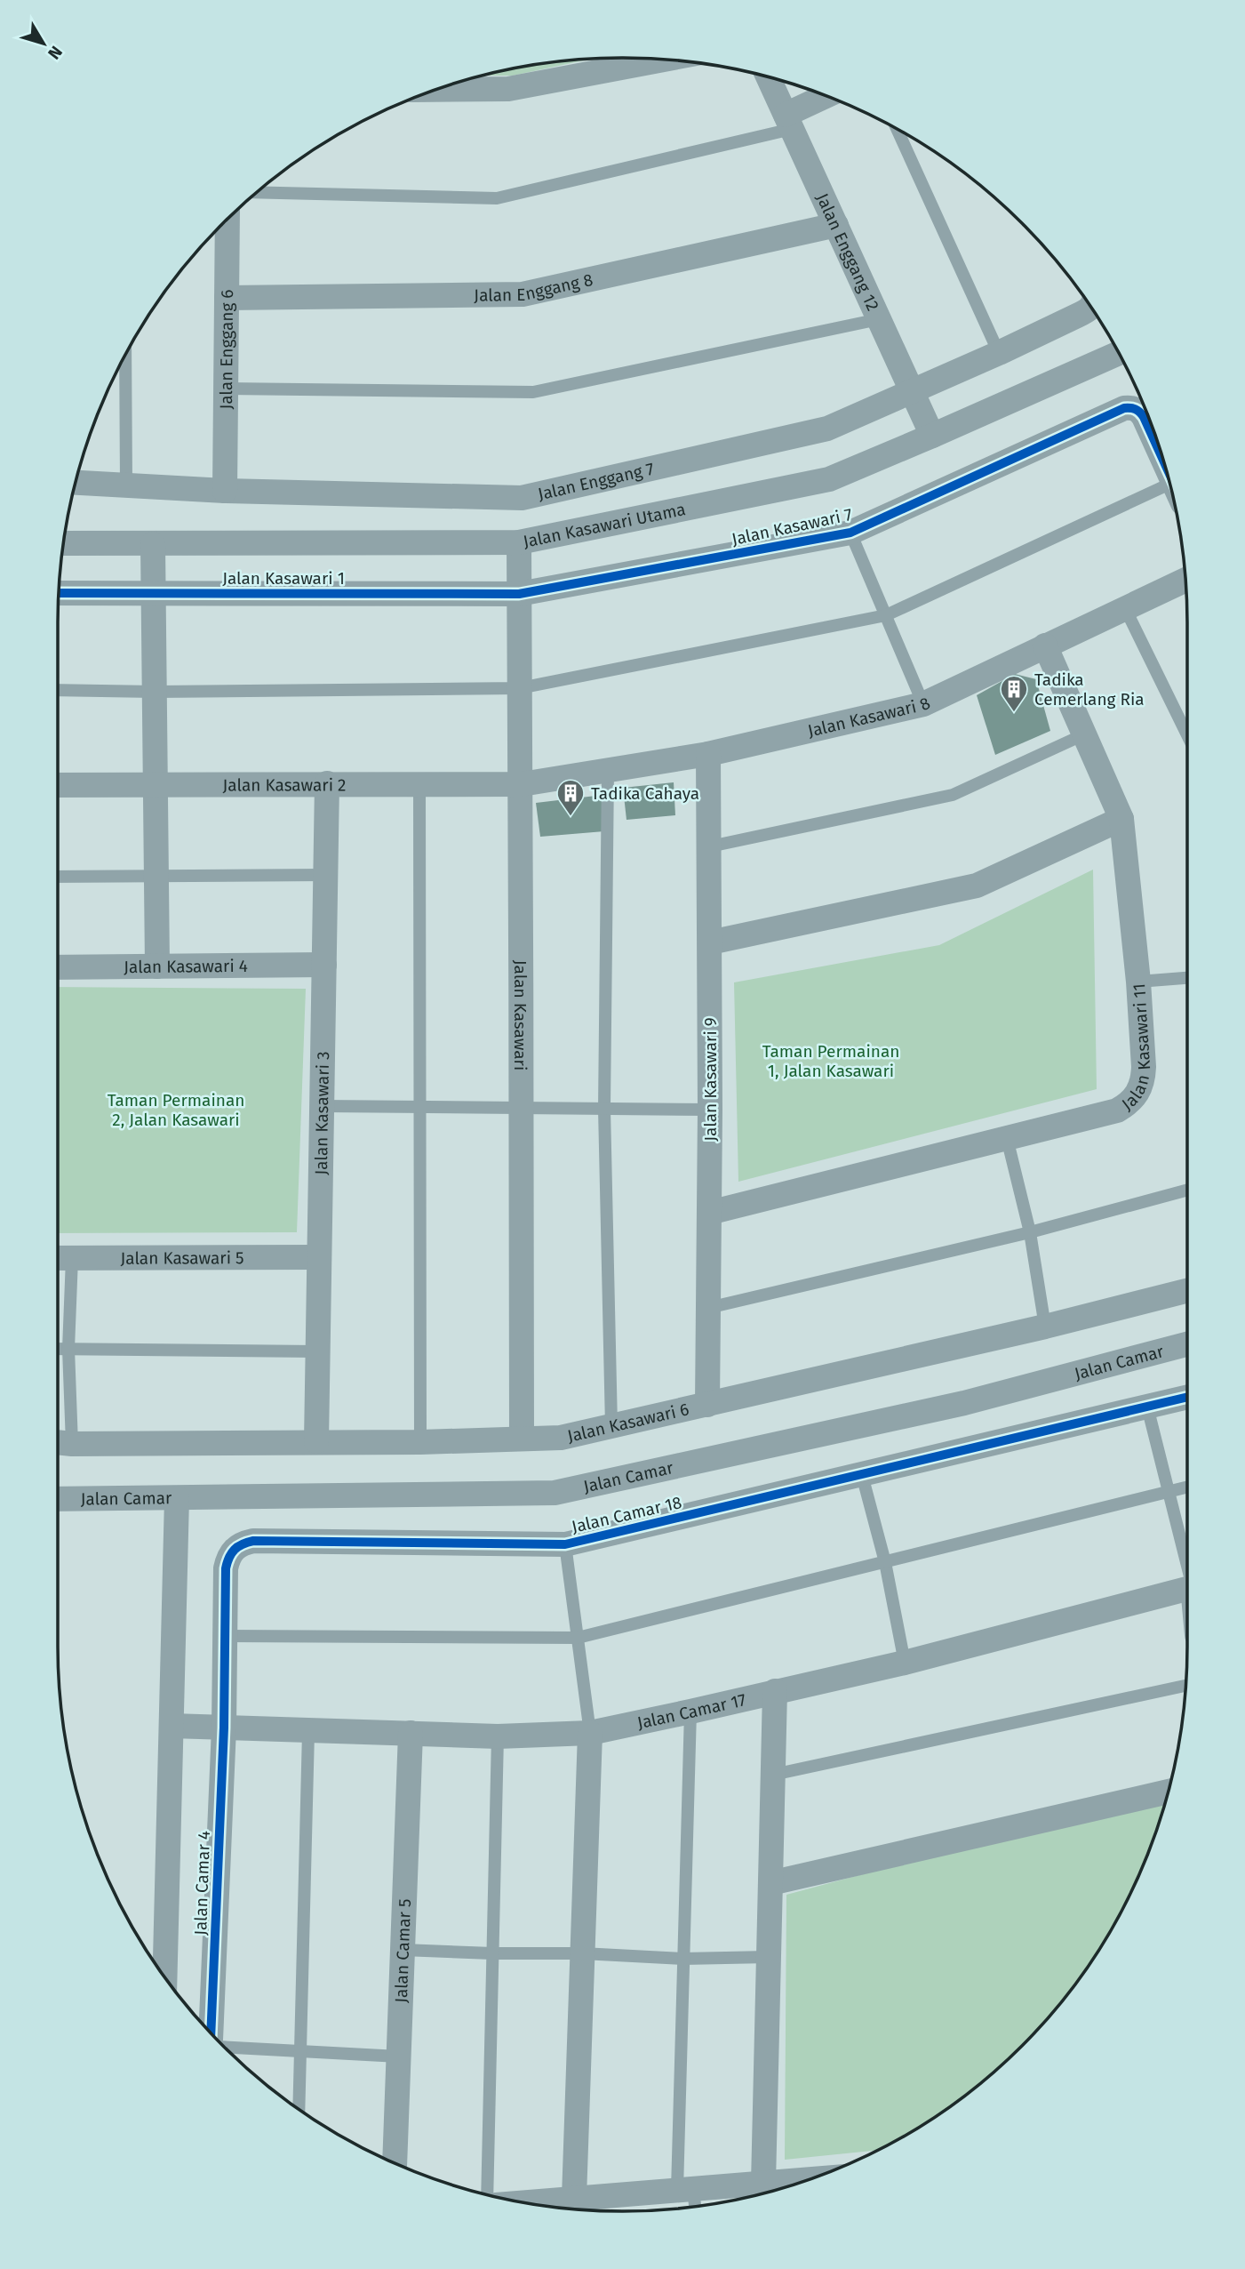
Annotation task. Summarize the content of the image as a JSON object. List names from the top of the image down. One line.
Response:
{"streets":{"street":["Jalan Enggang 12","Jalan Enggang 8","Jalan Enggang 6","Jalan Enggang 7","Jalan Kasawari Utama","Jalan Kasawari 7","Jalan Kasawari 1","Jalan Kasawari 8","Jalan Kasawari 2","Jalan Kasawari 4","Jalan Kasawari","Jalan Kasawari 11","Jalan Kasawari 9","Jalan Kasawari 3","Jalan Kasawari 5","Jalan Camar","Jalan Kasawari 6","Jalan Camar 18","Jalan Camar 17","Jalan Camar 4","Jalan Camar 5"]},"crossings":[["Jalan Enggang 12","Jalan Enggang 8"],["Jalan Enggang 12","Jalan Enggang 7"],["Jalan Enggang 12","Jalan Kasawari Utama"],["Jalan Enggang 8","Jalan Enggang 6"],["Jalan Enggang 6","Jalan Enggang 7"],["Jalan Kasawari Utama","Jalan Kasawari"],["Jalan Kasawari 7","Jalan Kasawari 1"],["Jalan Kasawari 7","Jalan Kasawari"],["Jalan Kasawari 1","Jalan Kasawari"],["Jalan Kasawari 8","Jalan Kasawari 2"],["Jalan Kasawari 8","Jalan Kasawari"],["Jalan Kasawari 8","Jalan Kasawari 11"],["Jalan Kasawari 8","Jalan Kasawari 9"],["Jalan Kasawari 2","Jalan Kasawari"],["Jalan Kasawari 2","Jalan Kasawari 3"],["Jalan Kasawari 4","Jalan Kasawari 3"],["Jalan Kasawari","Jalan Kasawari 6"],["Jalan Kasawari 11","Jalan Kasawari 9"],["Jalan Kasawari 9","Jalan Kasawari 6"],["Jalan Kasawari 3","Jalan Kasawari 5"],["Jalan Kasawari 3","Jalan Kasawari 6"],["Jalan Camar 18","Jalan Camar 17"],["Jalan Camar 18","Jalan Camar 4"],["Jalan Camar 17","Jalan Camar 4"],["Jalan Camar 17","Jalan Camar 5"]],"parks":["Taman Permainan 1, Jalan Kasawari","Taman Permainan 2, Jalan Kasawari"],"places":{"building":["Tadika Cemerlang Ria","Tadika Cahaya"]},"north":"bottom right"}
